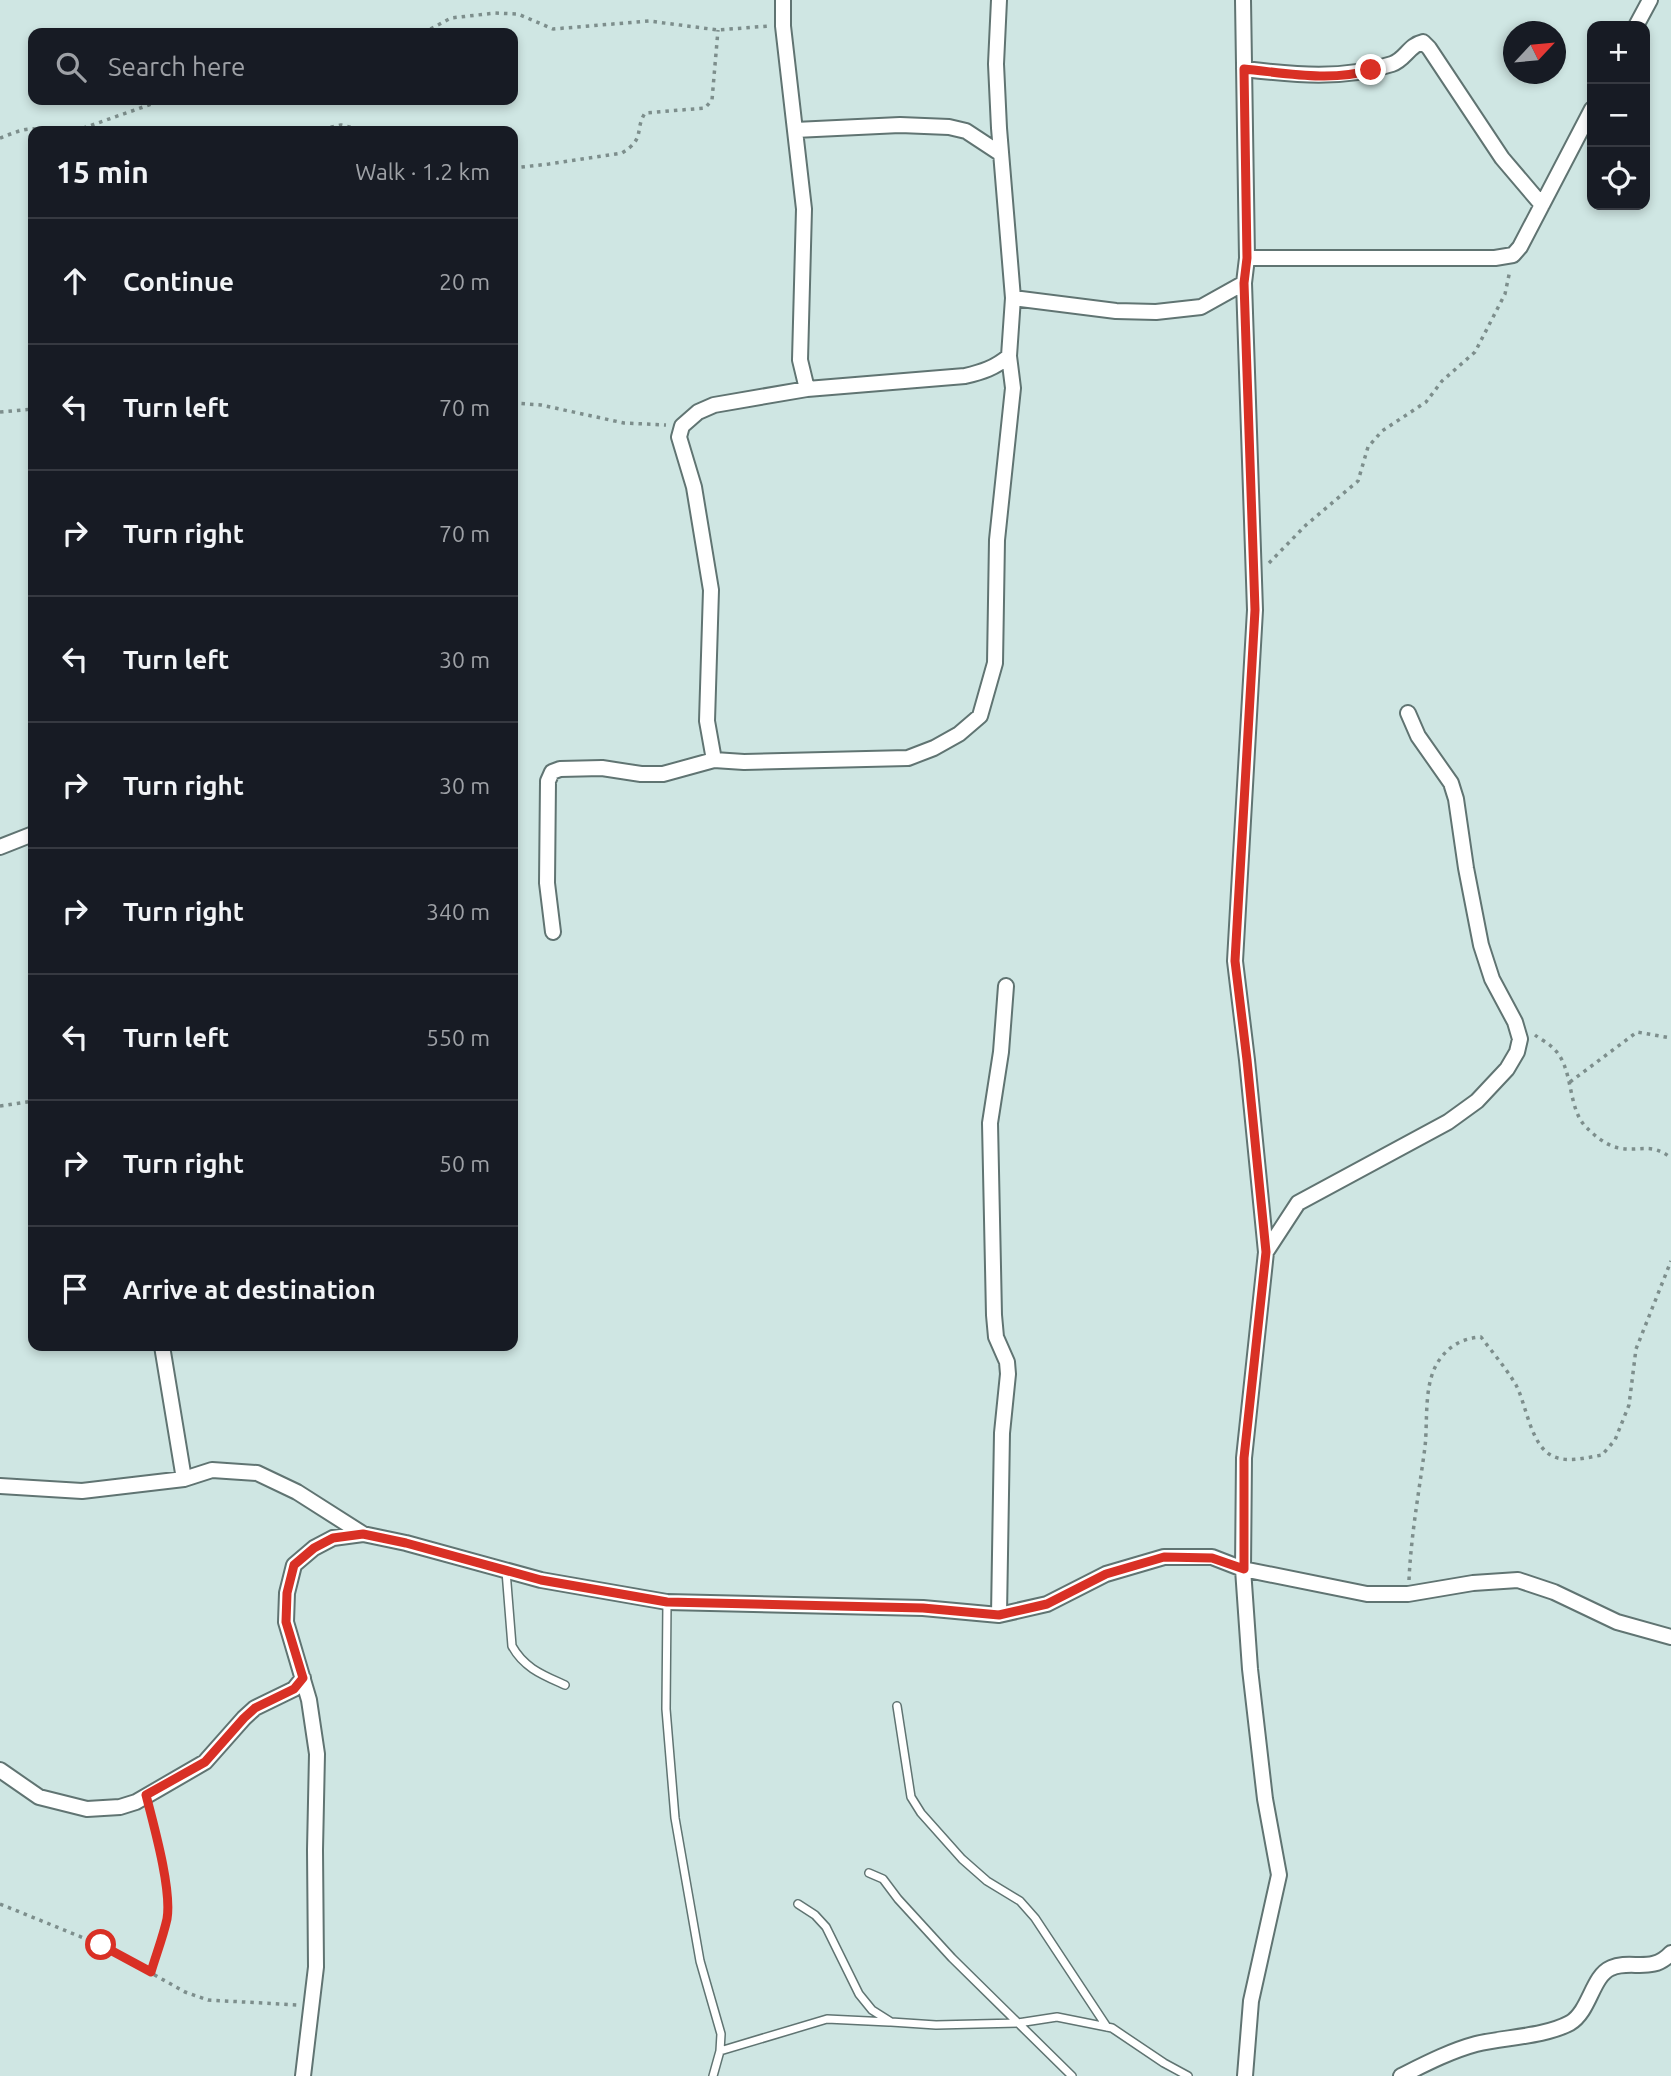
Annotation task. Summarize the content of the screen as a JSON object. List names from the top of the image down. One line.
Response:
{"north":"top right","page":{"map_buttons":["+","−"],"search":"Search here","heading":["15 min","Walk · 1.2 km"],"list":[["Continue","20 m"],["Turn left","70 m"],["Turn right","70 m"],["Turn left","30 m"],["Turn right","30 m"],["Turn right","340 m"],["Turn left","550 m"],["Turn right","50 m"],"Arrive at destination"]}}
